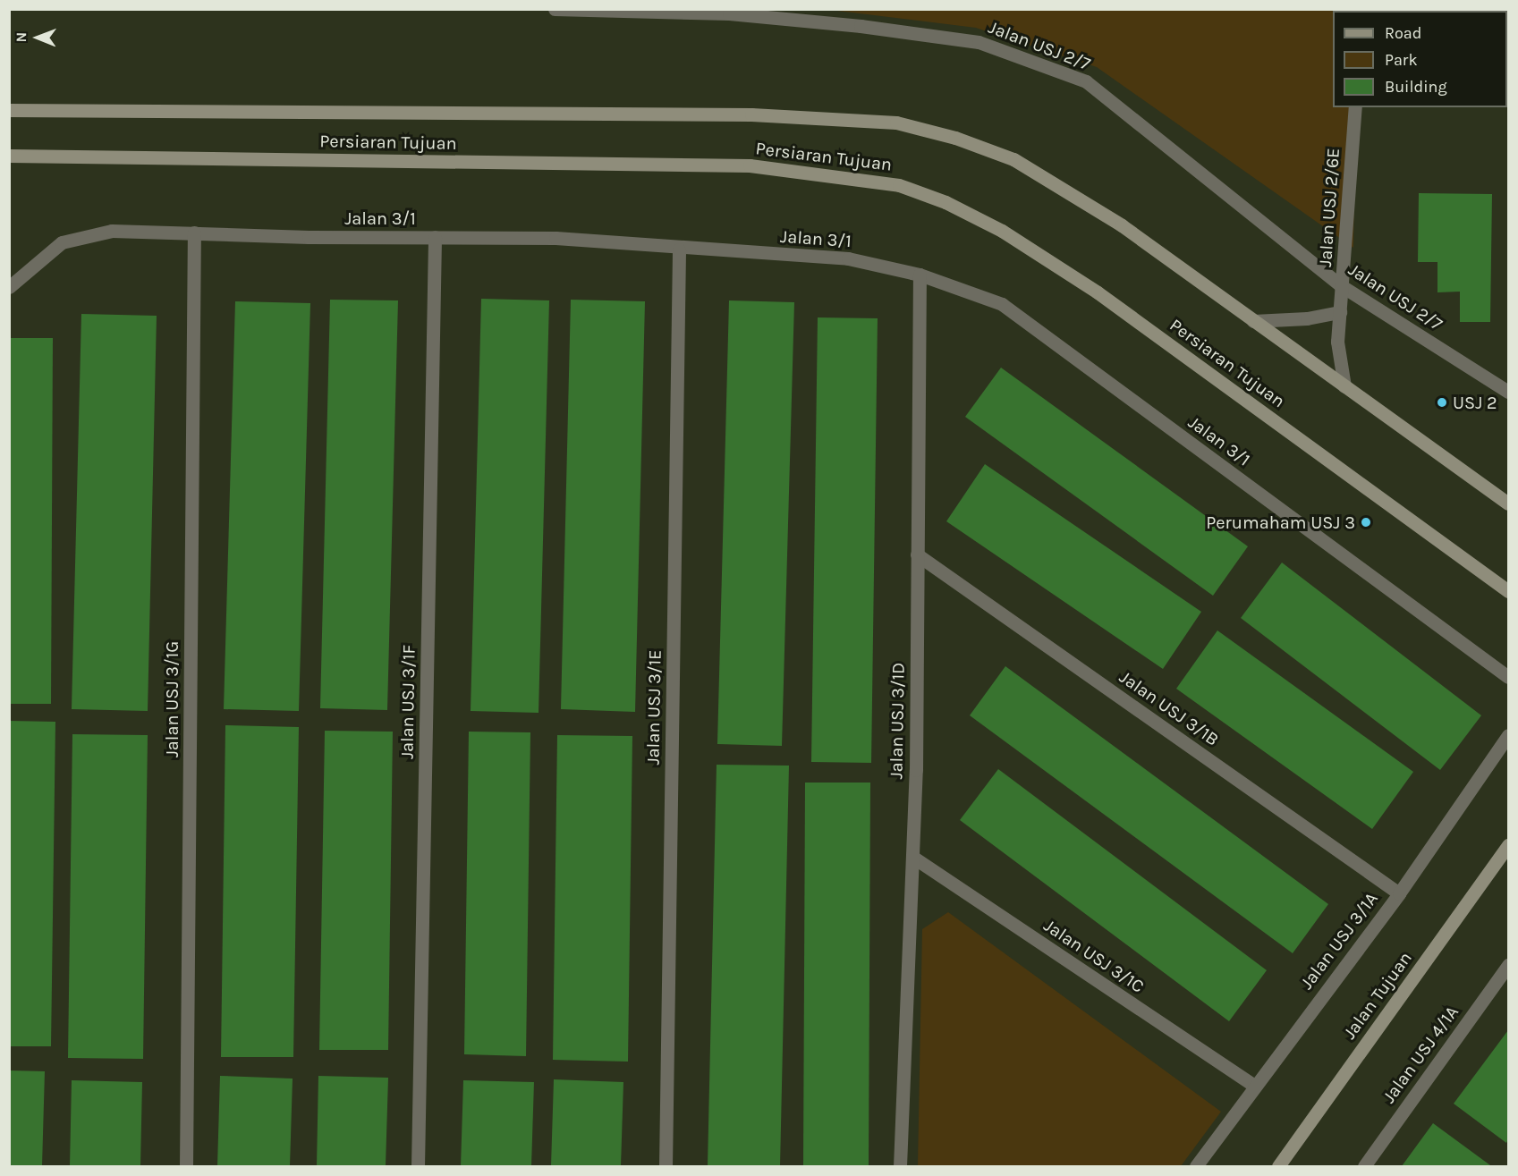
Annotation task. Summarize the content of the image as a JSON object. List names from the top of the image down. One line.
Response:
{"streets":{"main road":["Persiaran Tujuan","Jalan Tujuan"],"street":["Jalan USJ 2/7","Jalan USJ 2/6E","Jalan 3/1","Jalan USJ 3/1G","Jalan USJ 3/1F","Jalan USJ 3/1E","Jalan USJ 3/1B","Jalan USJ 3/1D","Jalan USJ 3/1A","Jalan USJ 3/1C","Jalan USJ 4/1A"]},"crossings":[["Jalan USJ 2/7","Jalan USJ 2/6E"],["Persiaran Tujuan","Jalan USJ 2/6E"],["Jalan 3/1","Jalan USJ 3/1G"],["Jalan 3/1","Jalan USJ 3/1F"],["Jalan 3/1","Jalan USJ 3/1E"],["Jalan 3/1","Jalan USJ 3/1D"],["Jalan USJ 3/1B","Jalan USJ 3/1D"],["Jalan USJ 3/1B","Jalan USJ 3/1A"],["Jalan USJ 3/1D","Jalan USJ 3/1C"],["Jalan USJ 3/1A","Jalan USJ 3/1C"]],"places":["USJ 2","Perumaham USJ 3"],"legend":["Road","Park","Building"],"north":"left"}
